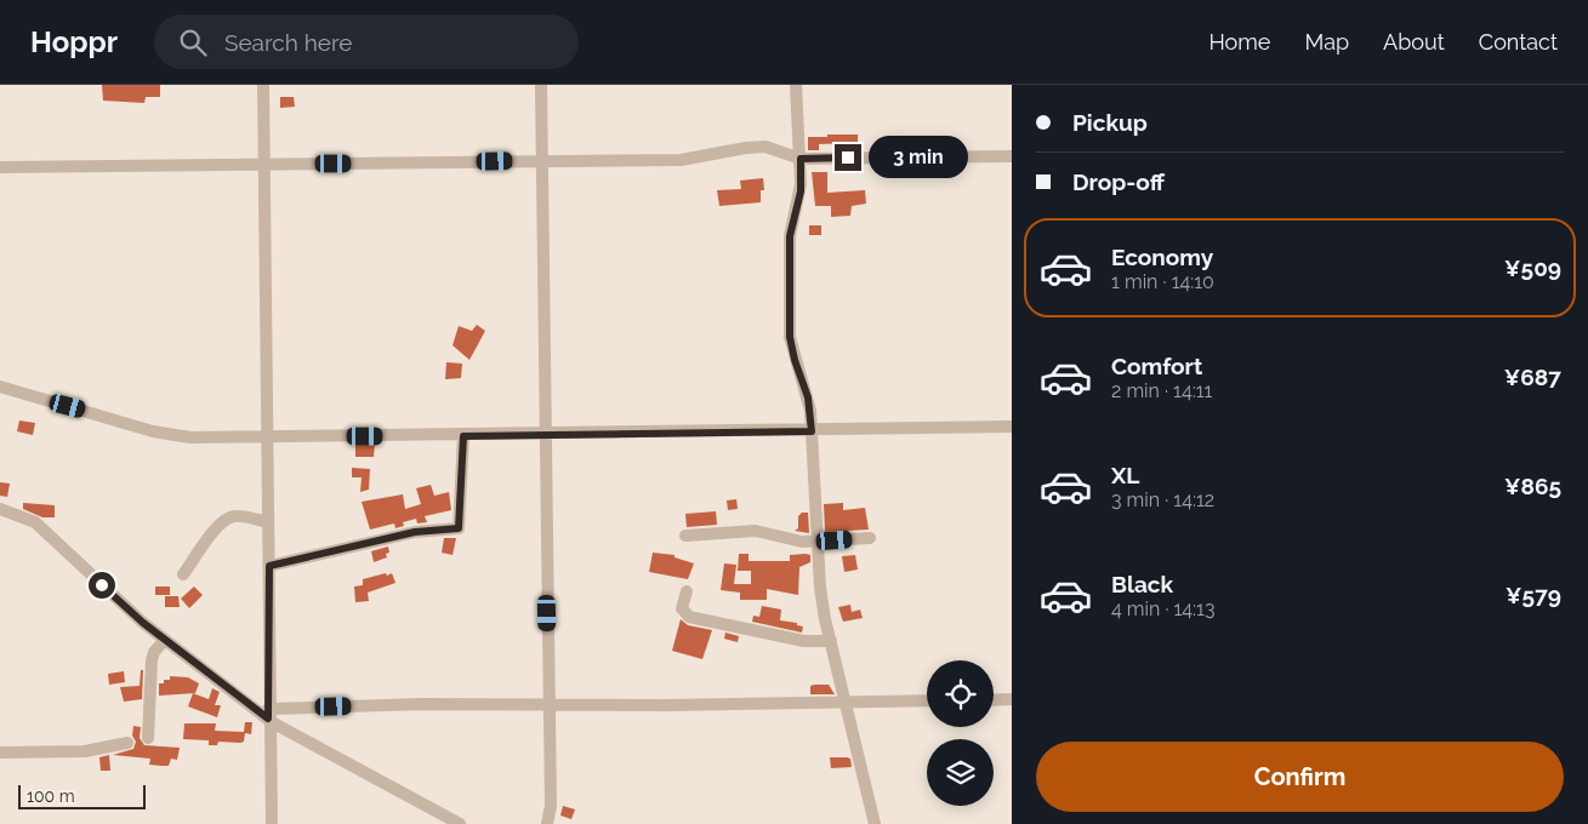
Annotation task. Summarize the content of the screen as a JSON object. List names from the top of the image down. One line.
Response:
{"scale_bar":"100 m","page":{"header":"Hoppr","search":"Search here","nav":["Home","Map","About","Contact"],"banner":["Pickup","Drop-off"],"bubble":"3 min","list":[{"name":"Economy","note":"1 min · 14:10","value":"¥509"},{"name":"Comfort","note":"2 min · 14:11","value":"¥687"},{"name":"XL","note":"3 min · 14:12","value":"¥865"},{"name":"Black","note":"4 min · 14:13","value":"¥579"}],"buttons":"Confirm","scale":"100 m"}}
